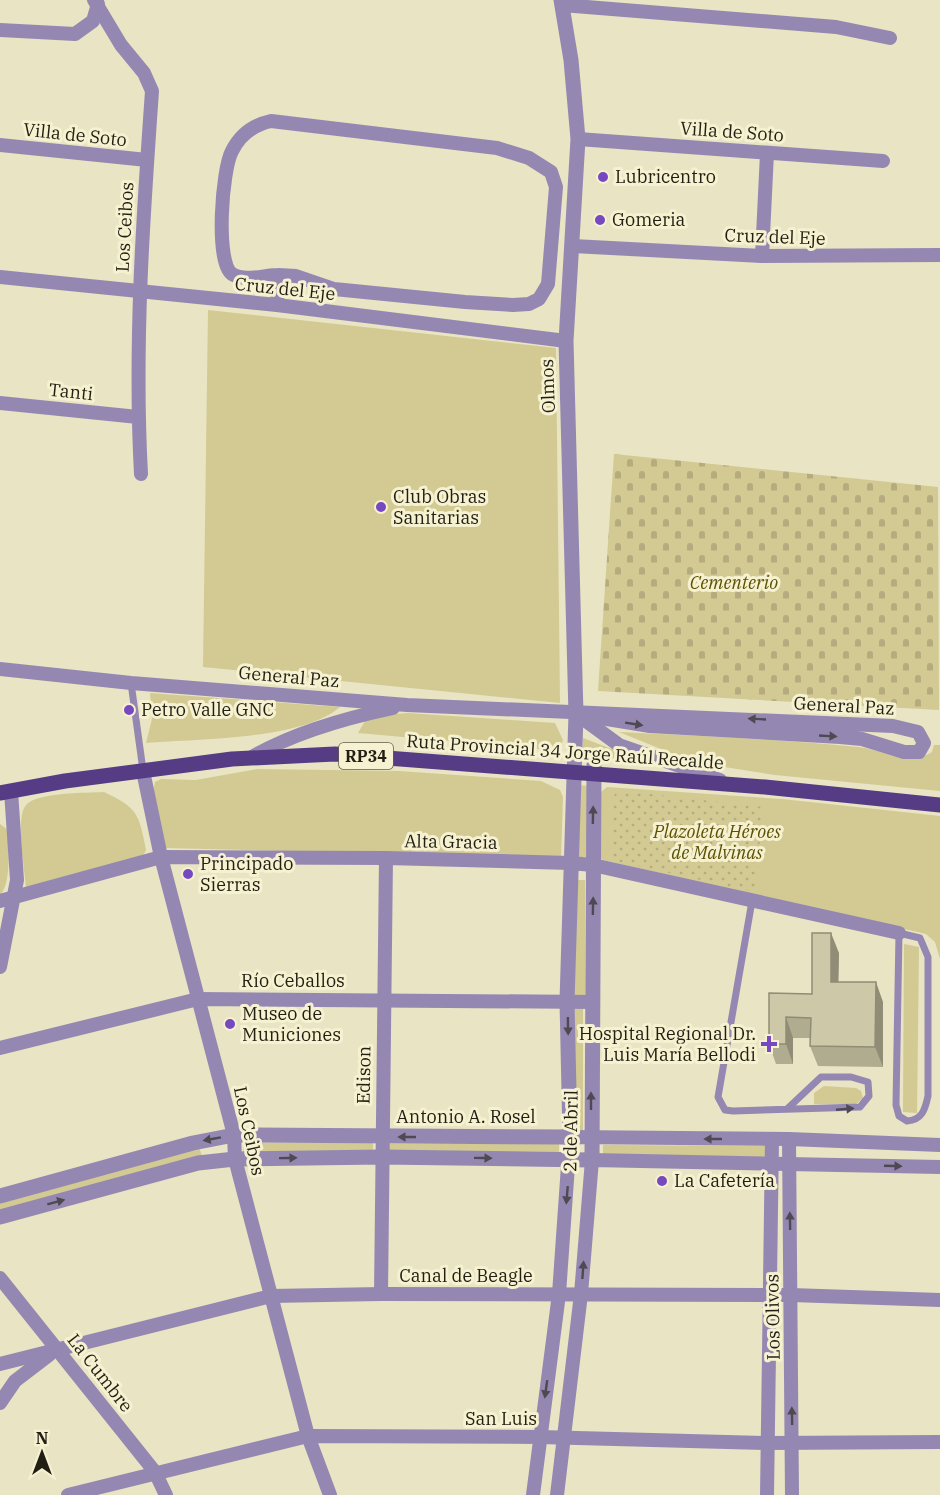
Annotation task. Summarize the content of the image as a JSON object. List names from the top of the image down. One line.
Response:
{"streets":{"main road":["Ruta Provincial 34 Jorge Raúl Recalde","RP34"],"street":["Villa de Soto","Los Ceibos","Cruz del Eje","Olmos","Tanti","General Paz","Alta Gracia","Río Ceballos","Edison","Antonio A. Rosel","2 de Abril","Canal de Beagle","Los Olivos","La Cumbre","San Luis"]},"crossings":[["Villa de Soto","Los Ceibos"],["Villa de Soto","Olmos"],["Los Ceibos","Cruz del Eje"],["Los Ceibos","Tanti"],["Los Ceibos","Ruta Provincial 34 Jorge Raúl Recalde"],["Los Ceibos","Alta Gracia"],["Los Ceibos","Río Ceballos"],["Los Ceibos","Antonio A. Rosel"],["Los Ceibos","Canal de Beagle"],["Los Ceibos","San Luis"],["Cruz del Eje","Olmos"],["Olmos","General Paz"],["Olmos","Ruta Provincial 34 Jorge Raúl Recalde"],["Olmos","2 de Abril"],["Ruta Provincial 34 Jorge Raúl Recalde","2 de Abril"],["Alta Gracia","Edison"],["Alta Gracia","2 de Abril"],["Río Ceballos","Edison"],["Río Ceballos","2 de Abril"],["Edison","Antonio A. Rosel"],["Edison","Canal de Beagle"],["Antonio A. Rosel","2 de Abril"],["Antonio A. Rosel","Los Olivos"],["2 de Abril","Canal de Beagle"],["2 de Abril","San Luis"],["Canal de Beagle","Los Olivos"],["Canal de Beagle","La Cumbre"],["Los Olivos","San Luis"],["La Cumbre","San Luis"]],"parks":["Cementerio","Plazoleta Héroes de Malvinas"],"places":{"other":["Lubricentro","Gomeria","Club Obras Sanitarias","Petro Valle GNC","Principado Sierras","Museo de Municiones","La Cafetería"],"health":["Hospital Regional Dr. Luis María Bellodi"]},"north":"top"}
